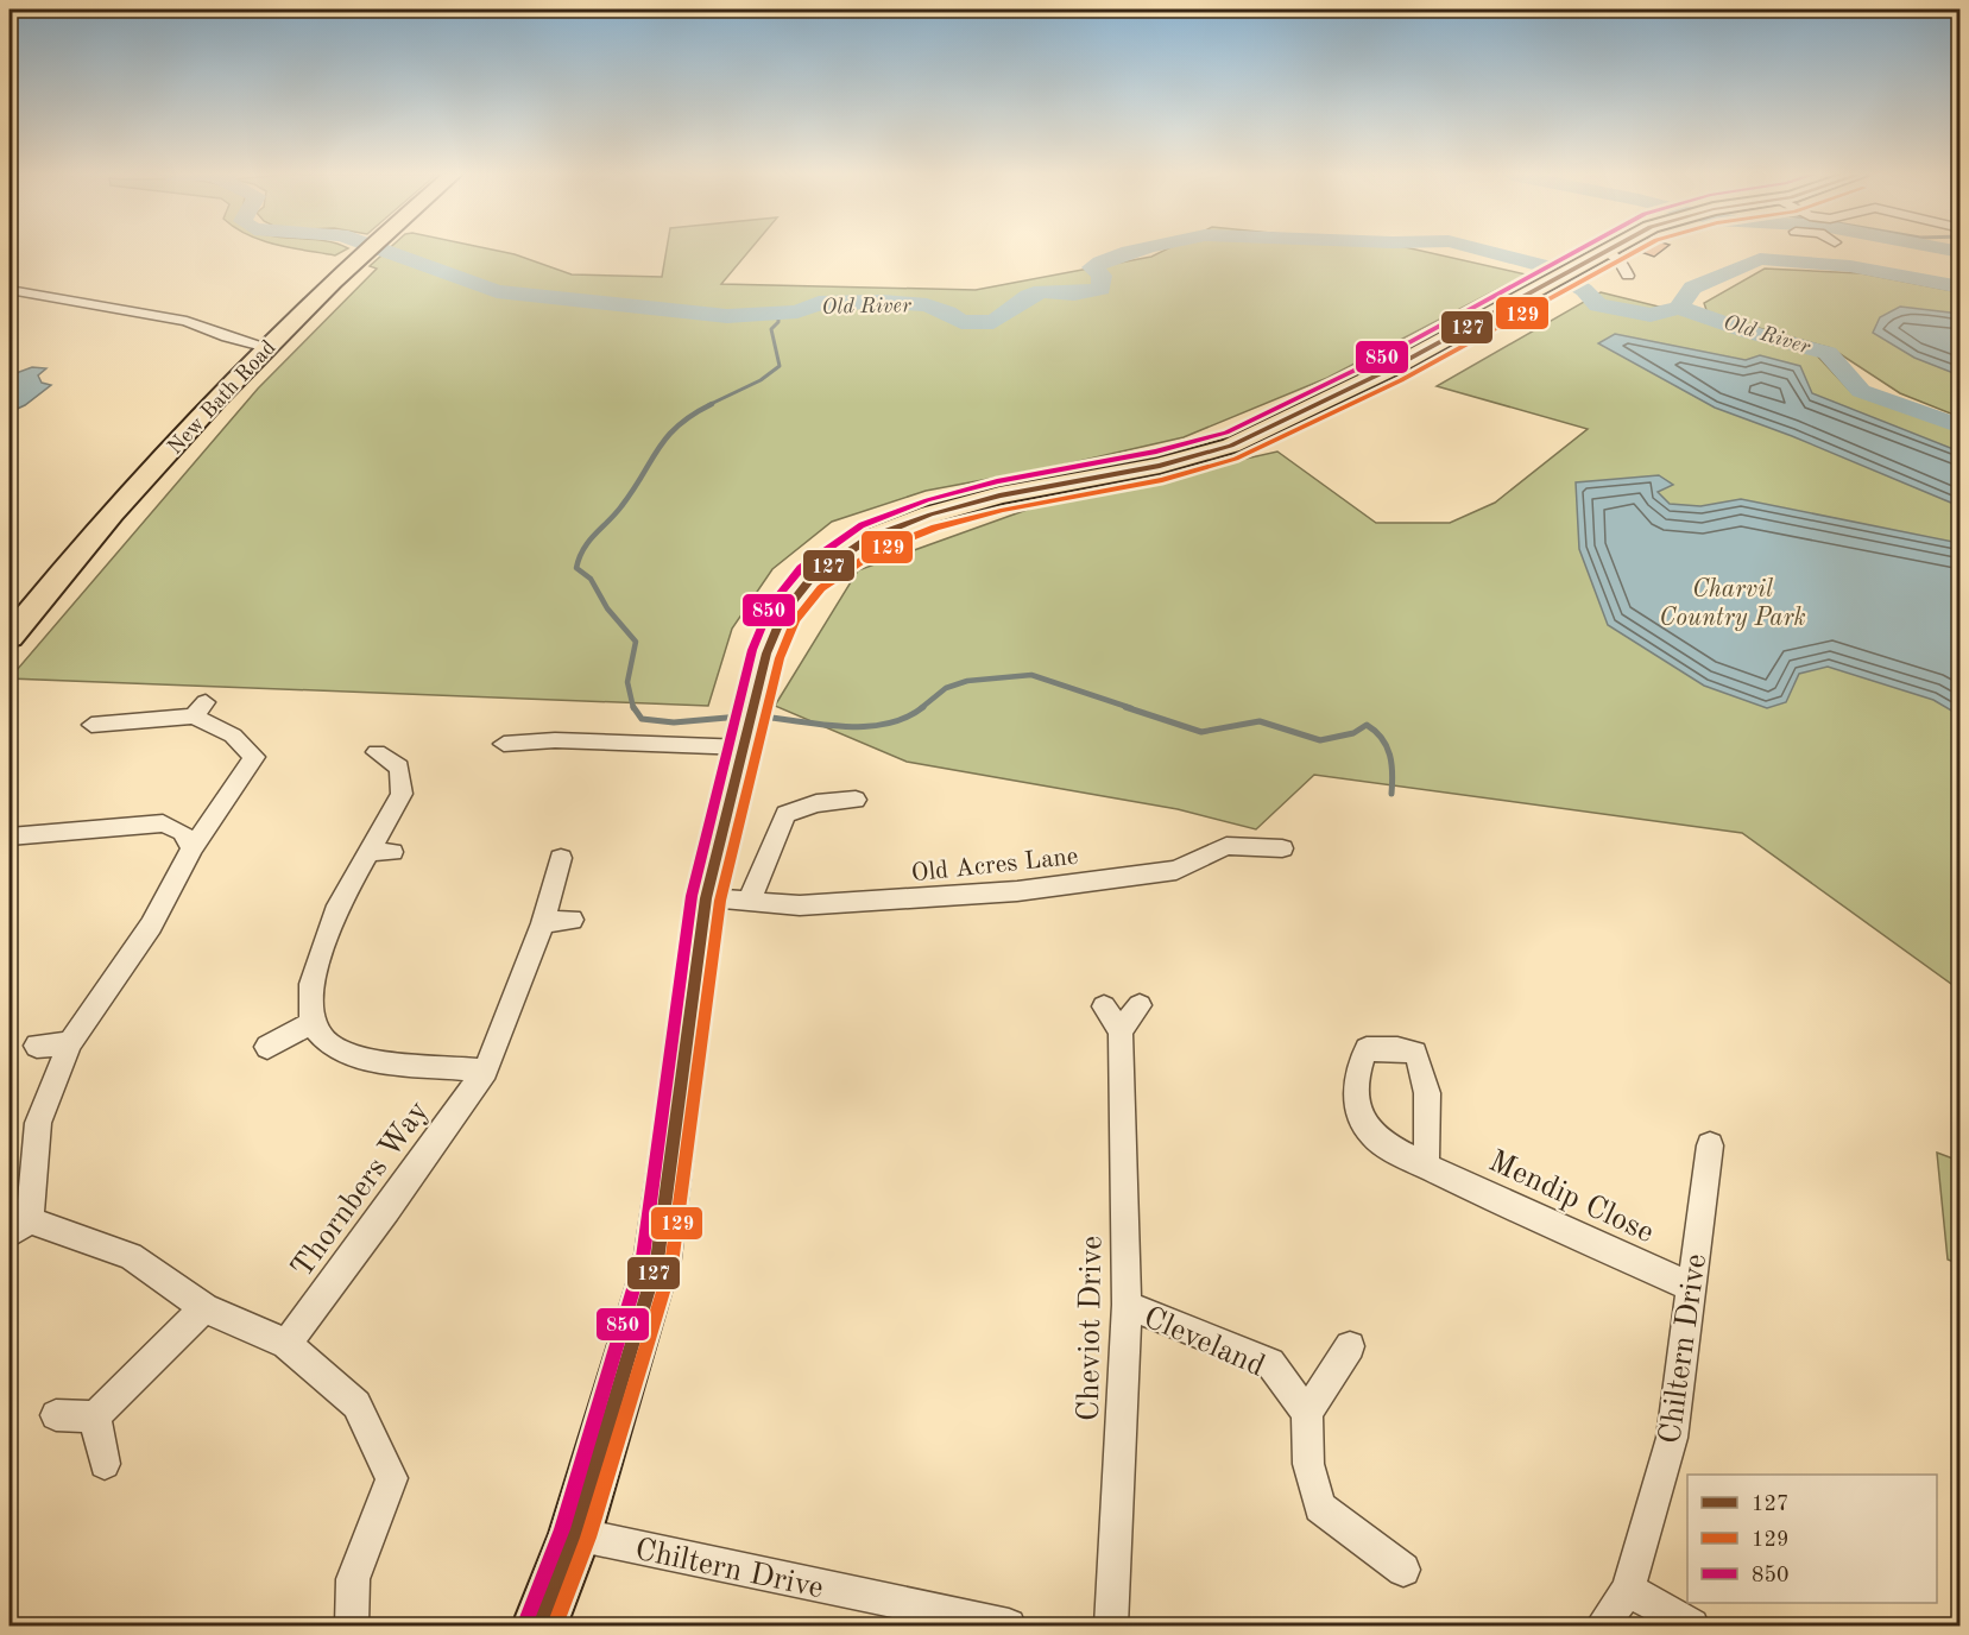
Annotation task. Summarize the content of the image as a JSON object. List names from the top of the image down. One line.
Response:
{"streets":{"main road":["New Bath Road"],"street":["Old Acres Lane","Thornbers Way","Mendip Close","Cheviot Drive","Cleveland","Chiltern Drive"]},"crossings":[["Mendip Close","Chiltern Drive"],["Cheviot Drive","Cleveland"]],"water":["Old River"],"parks":["Charvil Country Park"],"lines":["transit line 127","transit line 129","transit line 850"],"legend":["127","129","850"]}
